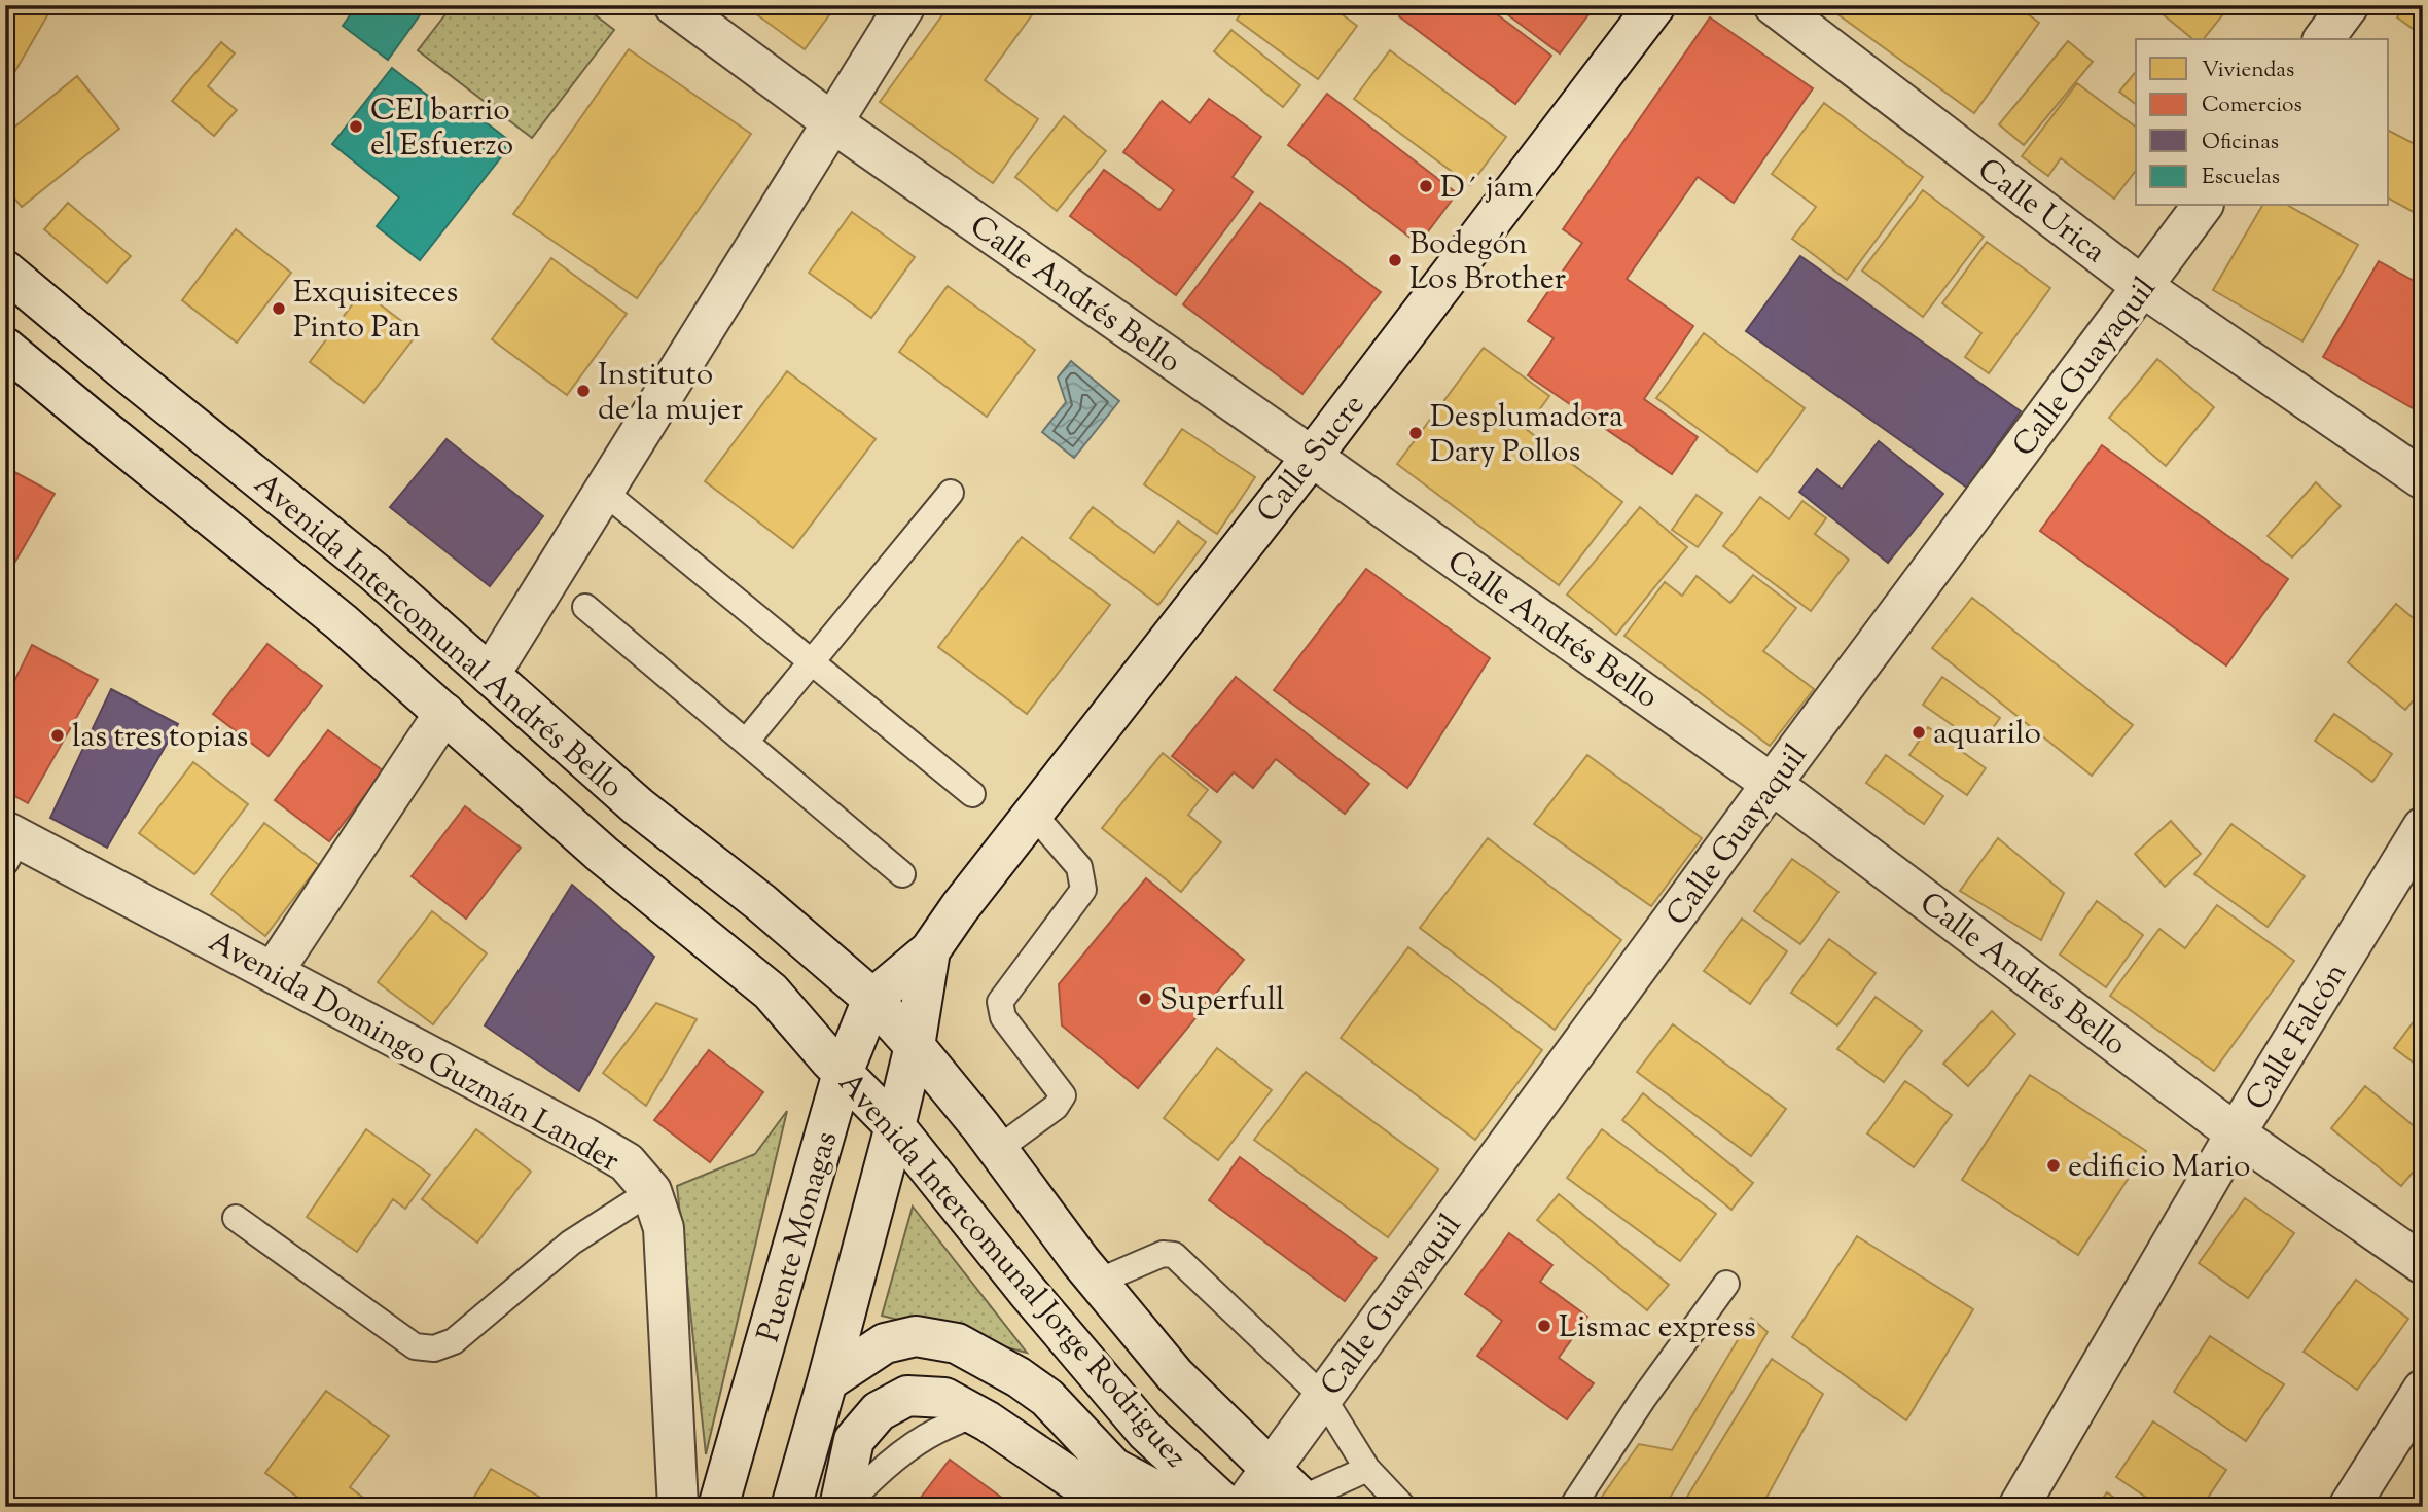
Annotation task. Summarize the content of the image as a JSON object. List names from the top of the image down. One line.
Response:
{"streets":{"street":["Calle Urica","Calle Andrés Bello","Calle Guayaquil","Calle Sucre","Avenida Intercomunal Andrés Bello","Calle Falcón","Avenida Domingo Guzmán Lander","Puente Monagas","Avenida Intercomunal Jorge Rodriguez"]},"crossings":[["Calle Urica","Calle Guayaquil"],["Calle Andrés Bello","Calle Guayaquil"],["Calle Andrés Bello","Calle Sucre"],["Calle Andrés Bello","Calle Falcón"],["Calle Guayaquil","Avenida Intercomunal Jorge Rodriguez"],["Calle Sucre","Puente Monagas"],["Avenida Intercomunal Andrés Bello","Puente Monagas"],["Avenida Intercomunal Andrés Bello","Avenida Intercomunal Jorge Rodriguez"],["Puente Monagas","Avenida Intercomunal Jorge Rodriguez"]],"places":["CEI barrio el Esfuerzo","D´ jam","Bodegón Los Brother","Exquisiteces Pinto Pan","Instituto de la mujer","Desplumadora Dary Pollos","aquarilo","las tres topias","Superfull","edificio Mario","Lismac express"],"legend":["Viviendas","Comercios","Oficinas","Escuelas"]}
